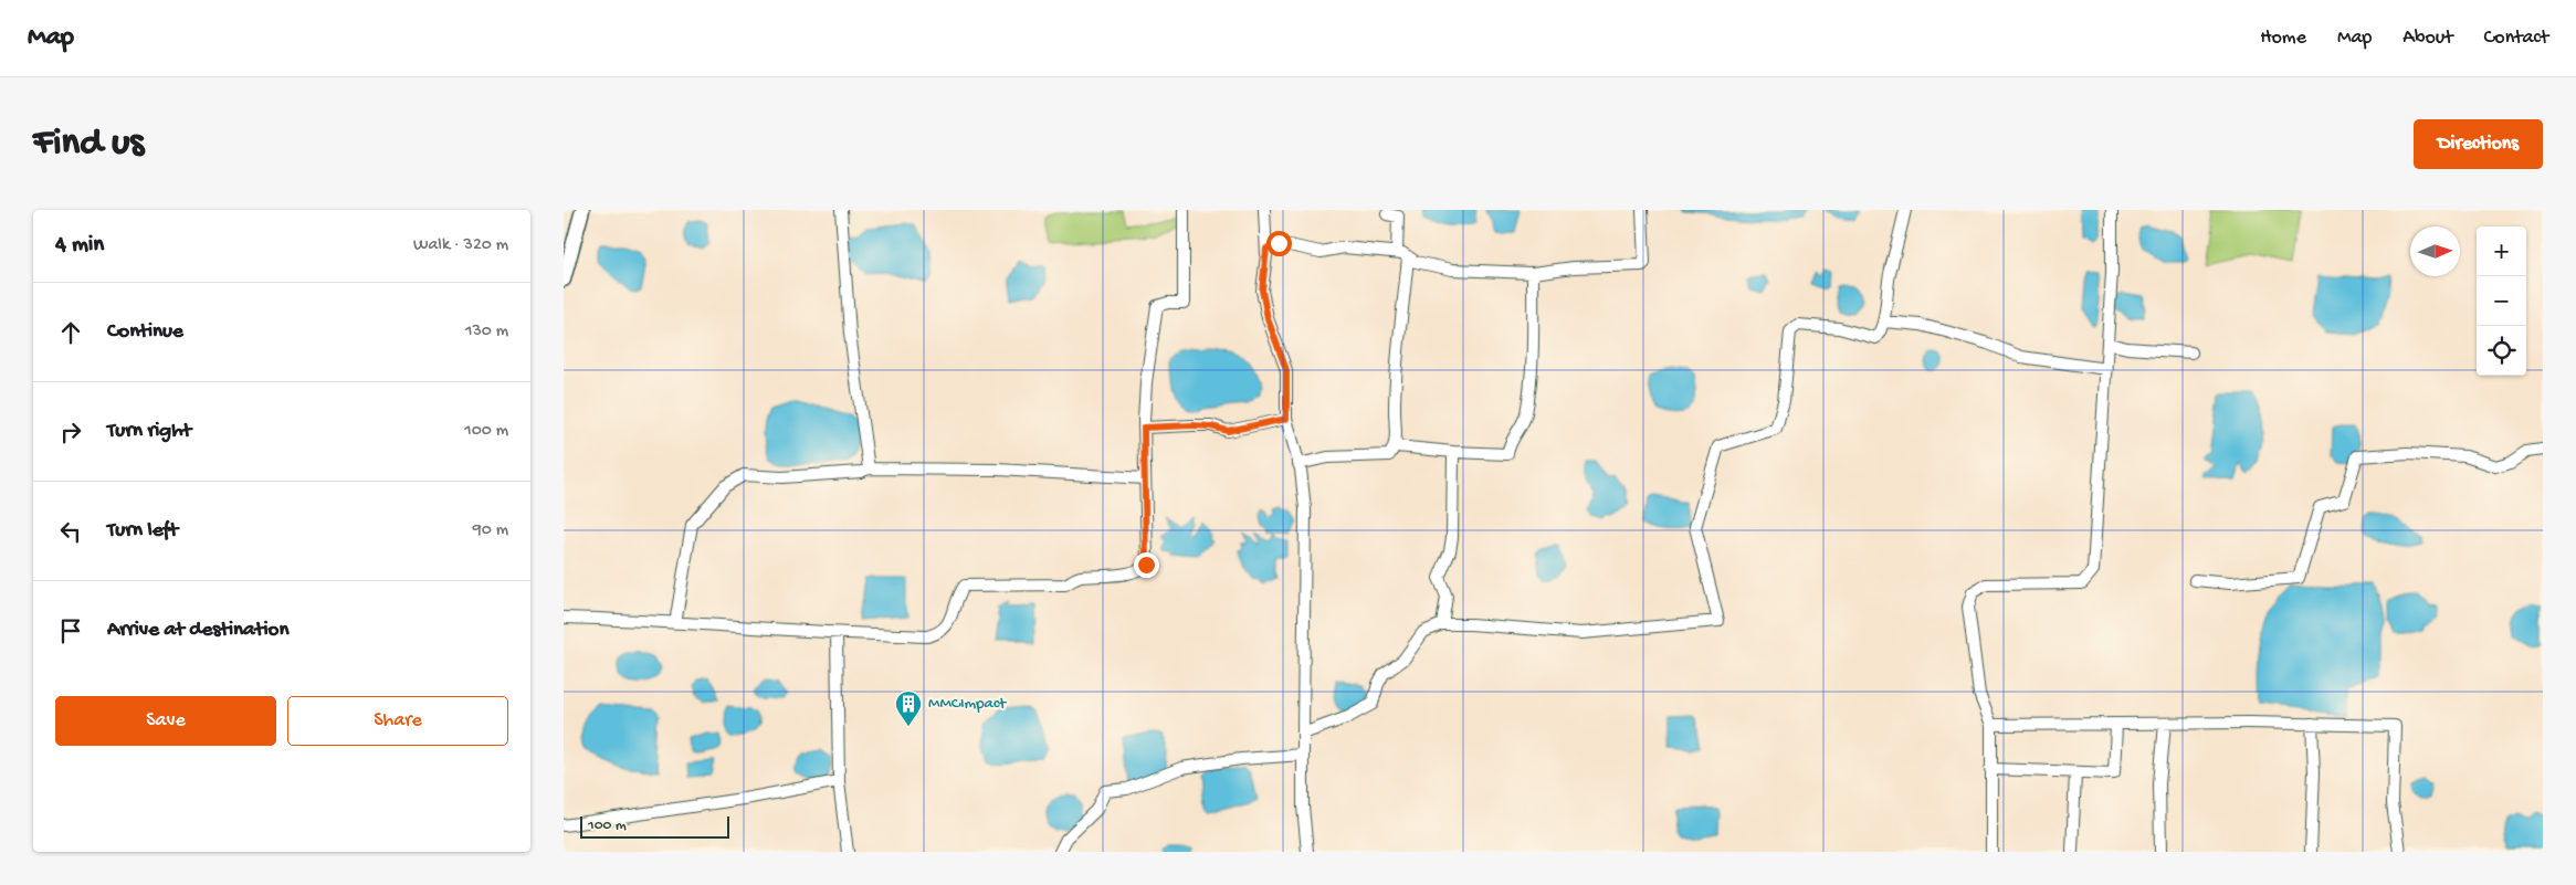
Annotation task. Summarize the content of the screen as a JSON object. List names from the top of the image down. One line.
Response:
{"places":{"building":["MMCImpact"]},"scale_bar":"100 m","north":"right","page":{"header":"Map","nav":["Home","Map","About","Contact"],"buttons":["Directions",["Save","Share"]],"title":"Find us","heading":["4 min","Walk · 320 m"],"map_buttons":["+","−"],"list":[["Continue","130 m"],["Turn right","100 m"],["Turn left","90 m"],"Arrive at destination"],"scale":"100 m"}}
